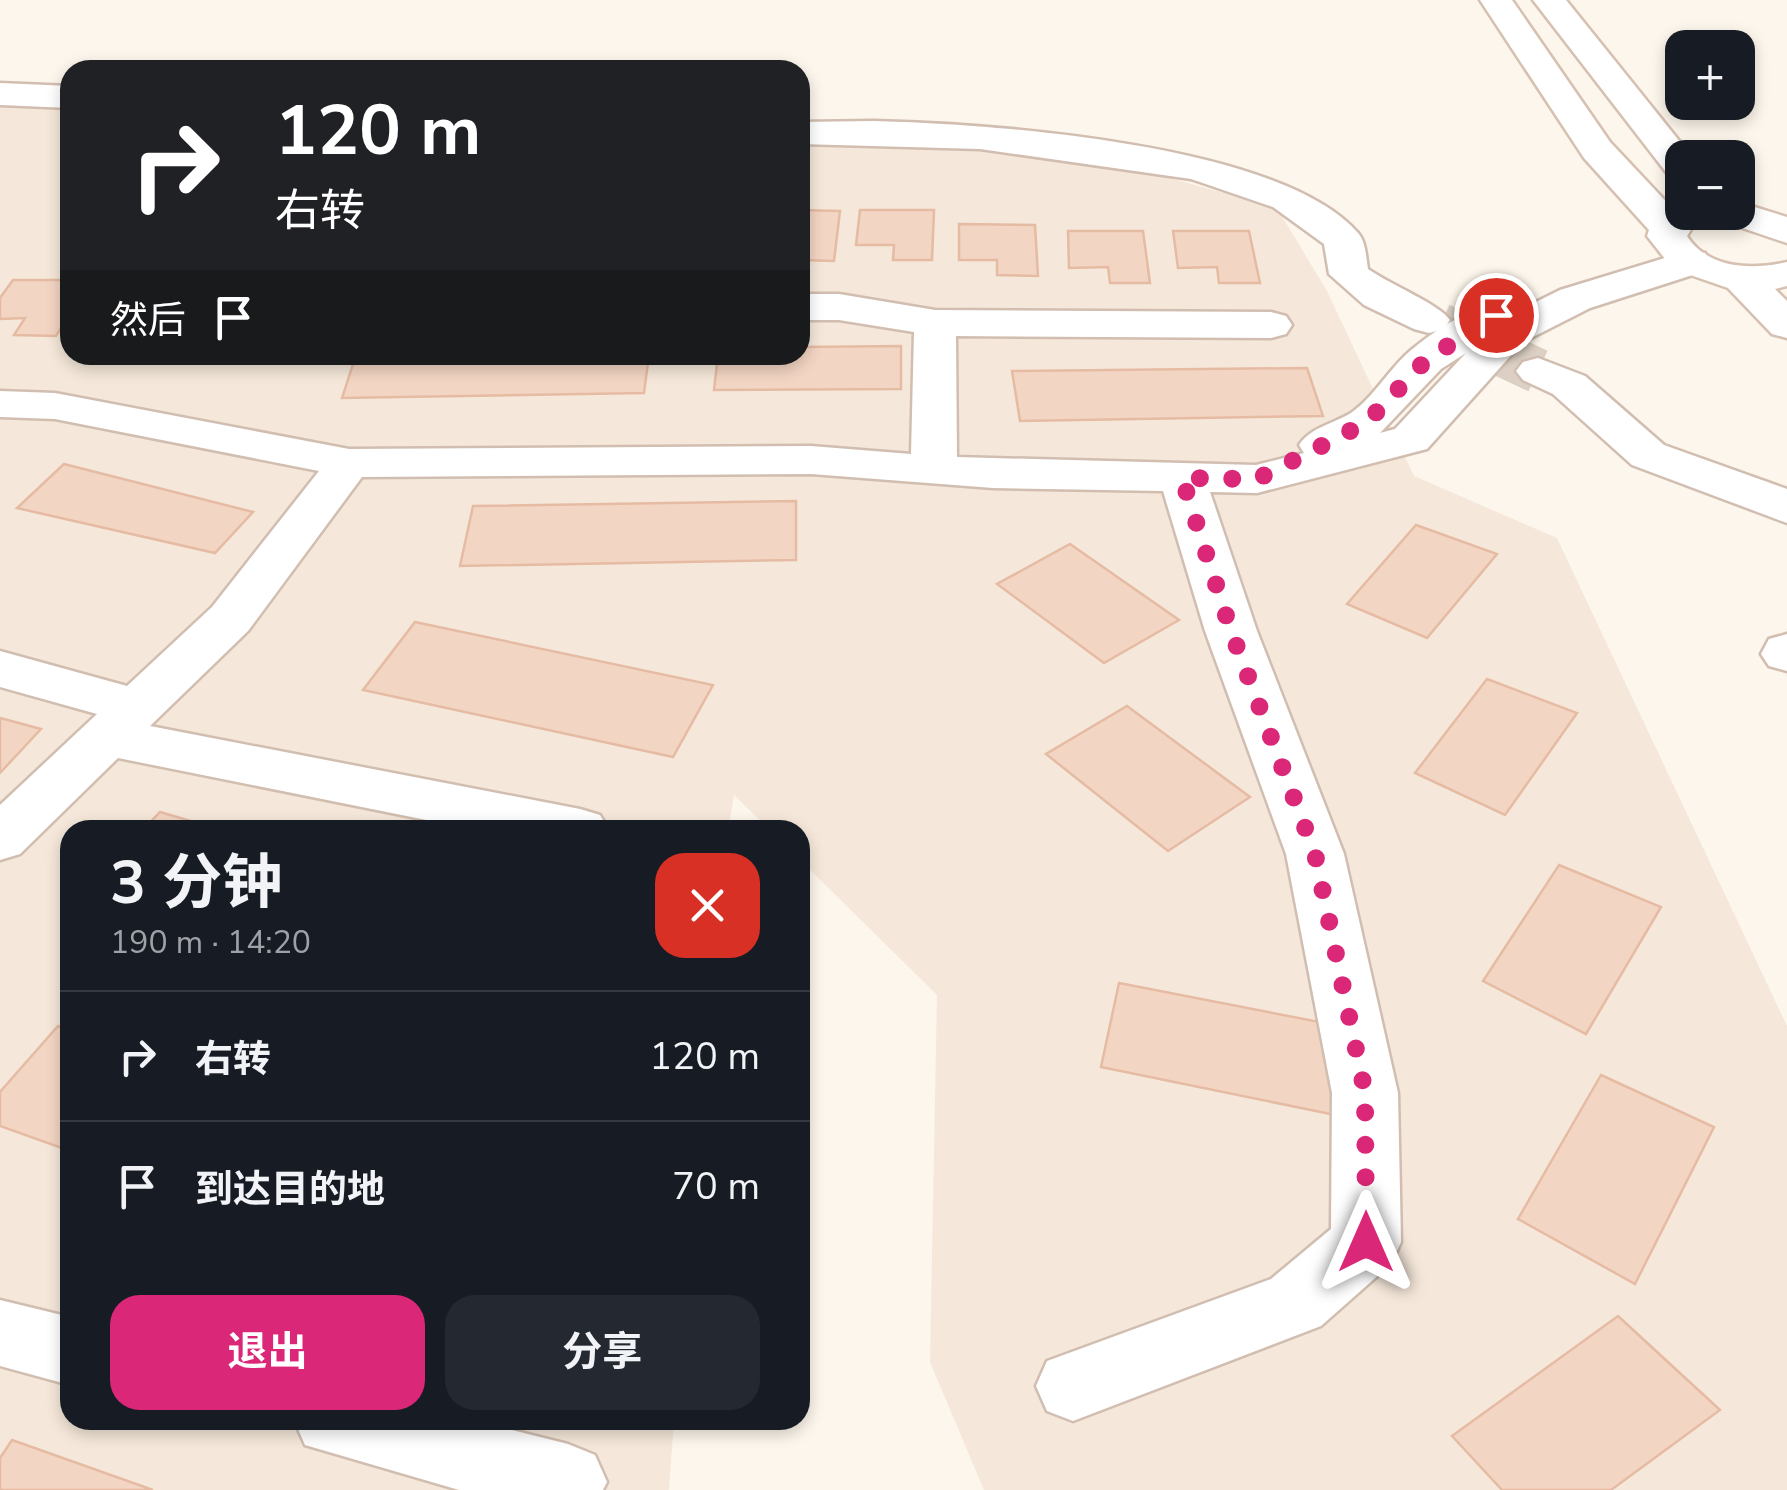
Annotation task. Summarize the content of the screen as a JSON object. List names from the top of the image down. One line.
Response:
{"page":{"map_buttons":["+","−"],"turn":["120 m","右转"],"then":"然后","heading":["3 分钟","190 m · 14:20"],"list":[{"name":"右转","value":"120 m"},{"name":"到达目的地","value":"70 m"}],"buttons":["退出","分享"]}}
